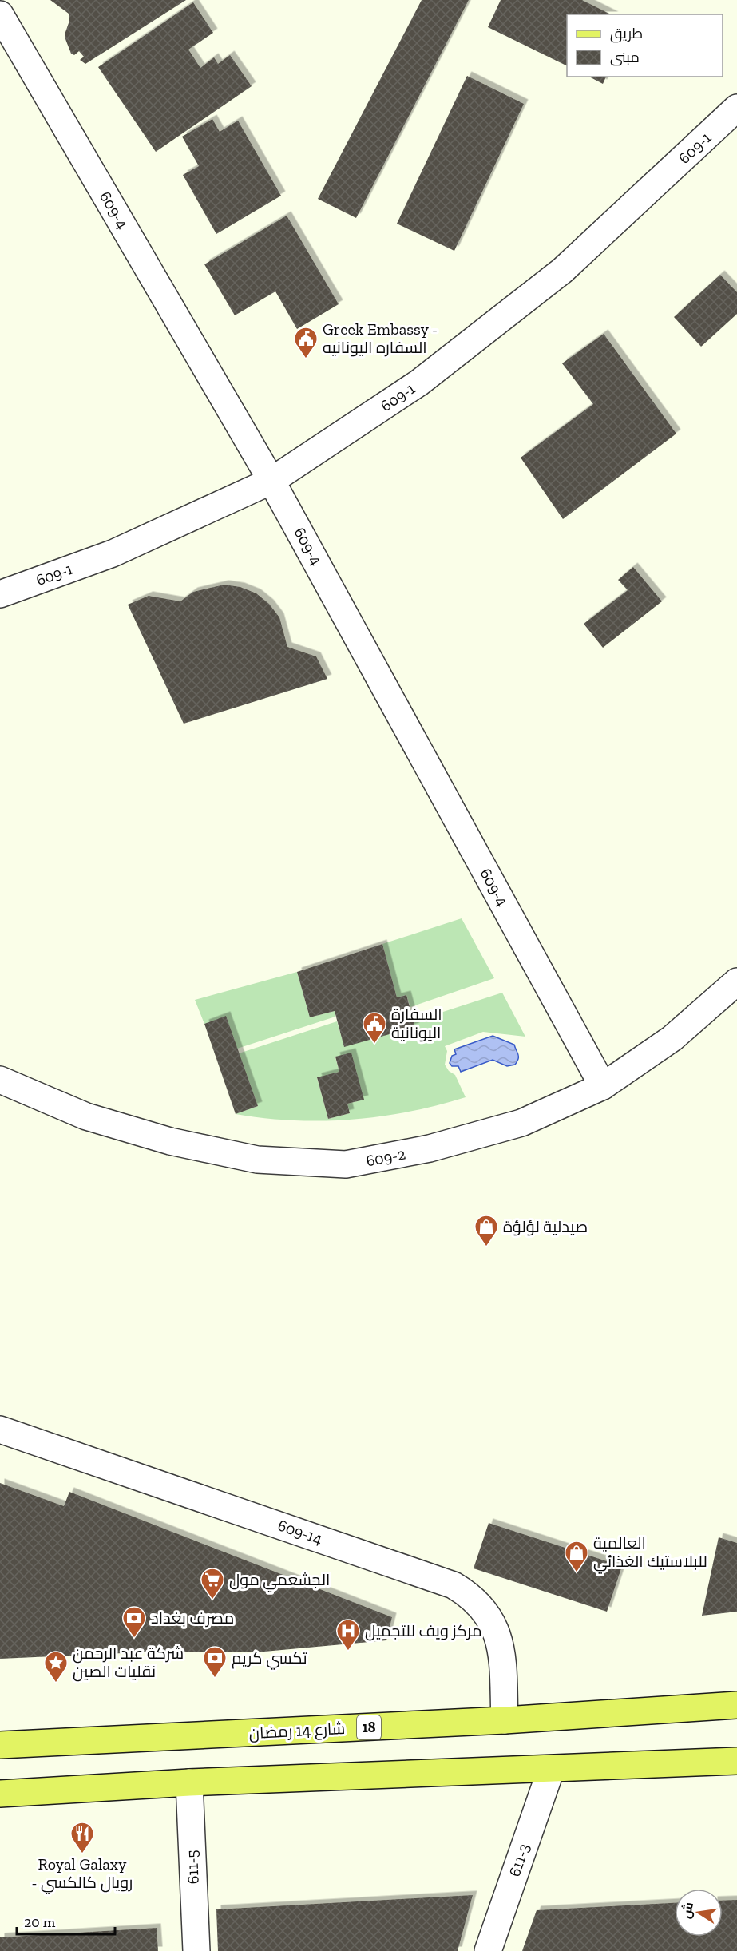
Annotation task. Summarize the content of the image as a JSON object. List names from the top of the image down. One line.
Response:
{"streets":{"main road":["18","شارع 14 رمضان"],"street":["609-1","609-4","609-2","609-14","611-3","611-5"]},"crossings":[["609-1","609-4"],["609-4","609-2"],["609-14","شارع 14 رمضان"]],"places":{"public building":["Greek Embassy - السفاره اليونانيه","السفارة اليونانية"],"shop":["صيدلية لؤلؤة","العالمية للبلاستيك الغذائي"],"supermarket":["الجشعمي مول"],"bank":["مصرف بغداد","تكسي كريم"],"hospital":["مركز ويف للتجميل"],"place":["شركة عبد الرحمن نقليات الصين"],"restaurant":["Royal Galaxy - رويال كالكسي"]},"legend":["طريق","مبنى"],"scale_bar":"20 m","north":"left"}
